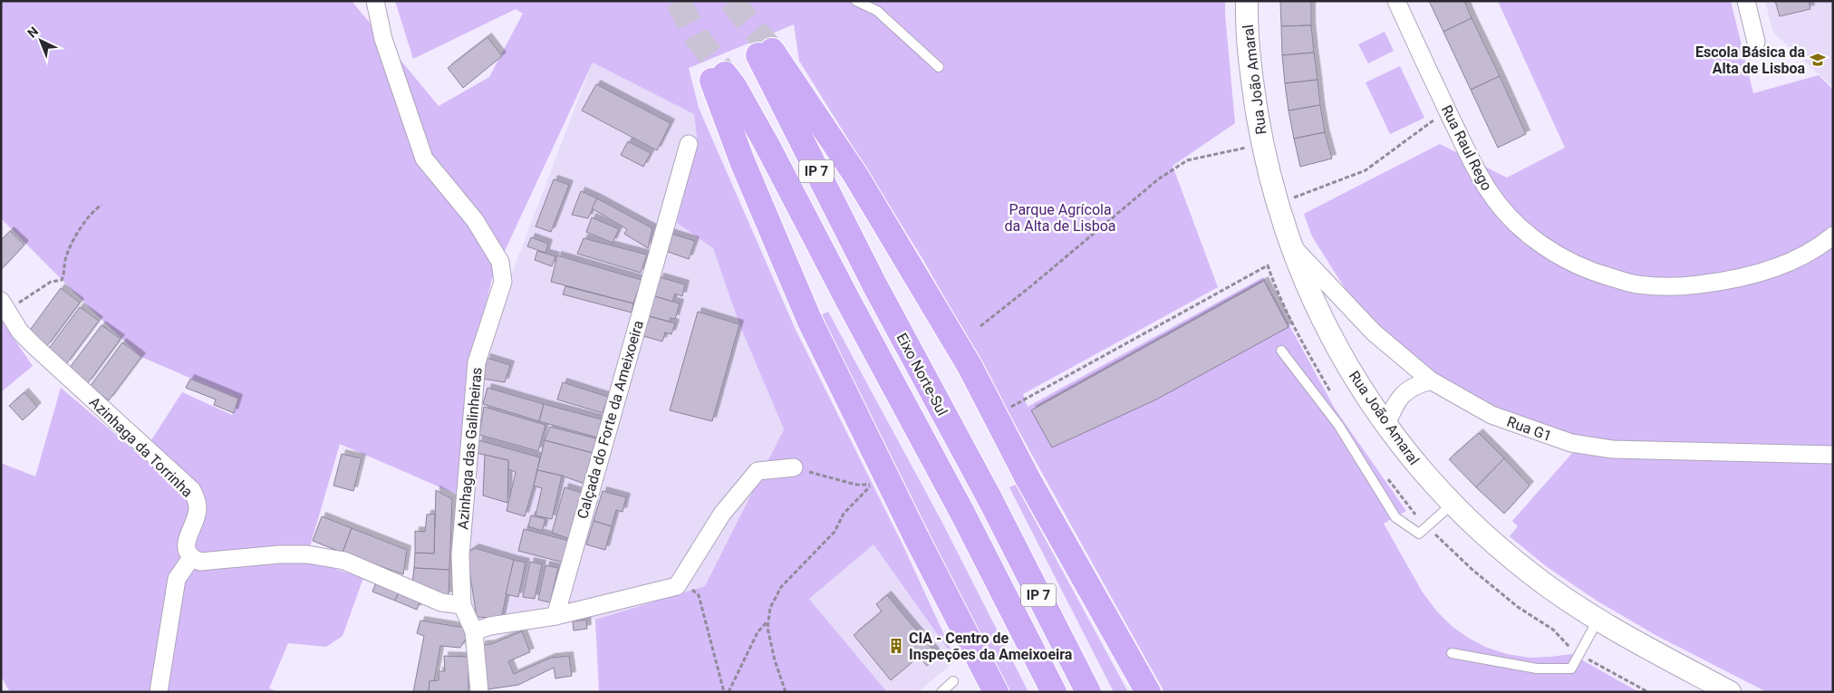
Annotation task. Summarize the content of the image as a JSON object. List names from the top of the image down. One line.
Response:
{"streets":{"highway":["IP 7","Eixo Norte-Sul"],"street":["Rua João Amaral","Rua Raul Rego","Calçada do Forte da Ameixoeira","Rua G1","Azinhaga da Torrinha","Azinhaga das Galinheiras"]},"crossings":[["Rua João Amaral","Rua G1"]],"parks":["Parque Agrícola da Alta de Lisboa"],"places":{"school or university":["Escola Básica da Alta de Lisboa"],"building":["CIA - Centro de Inspeções da Ameixoeira"]},"north":"top left"}
